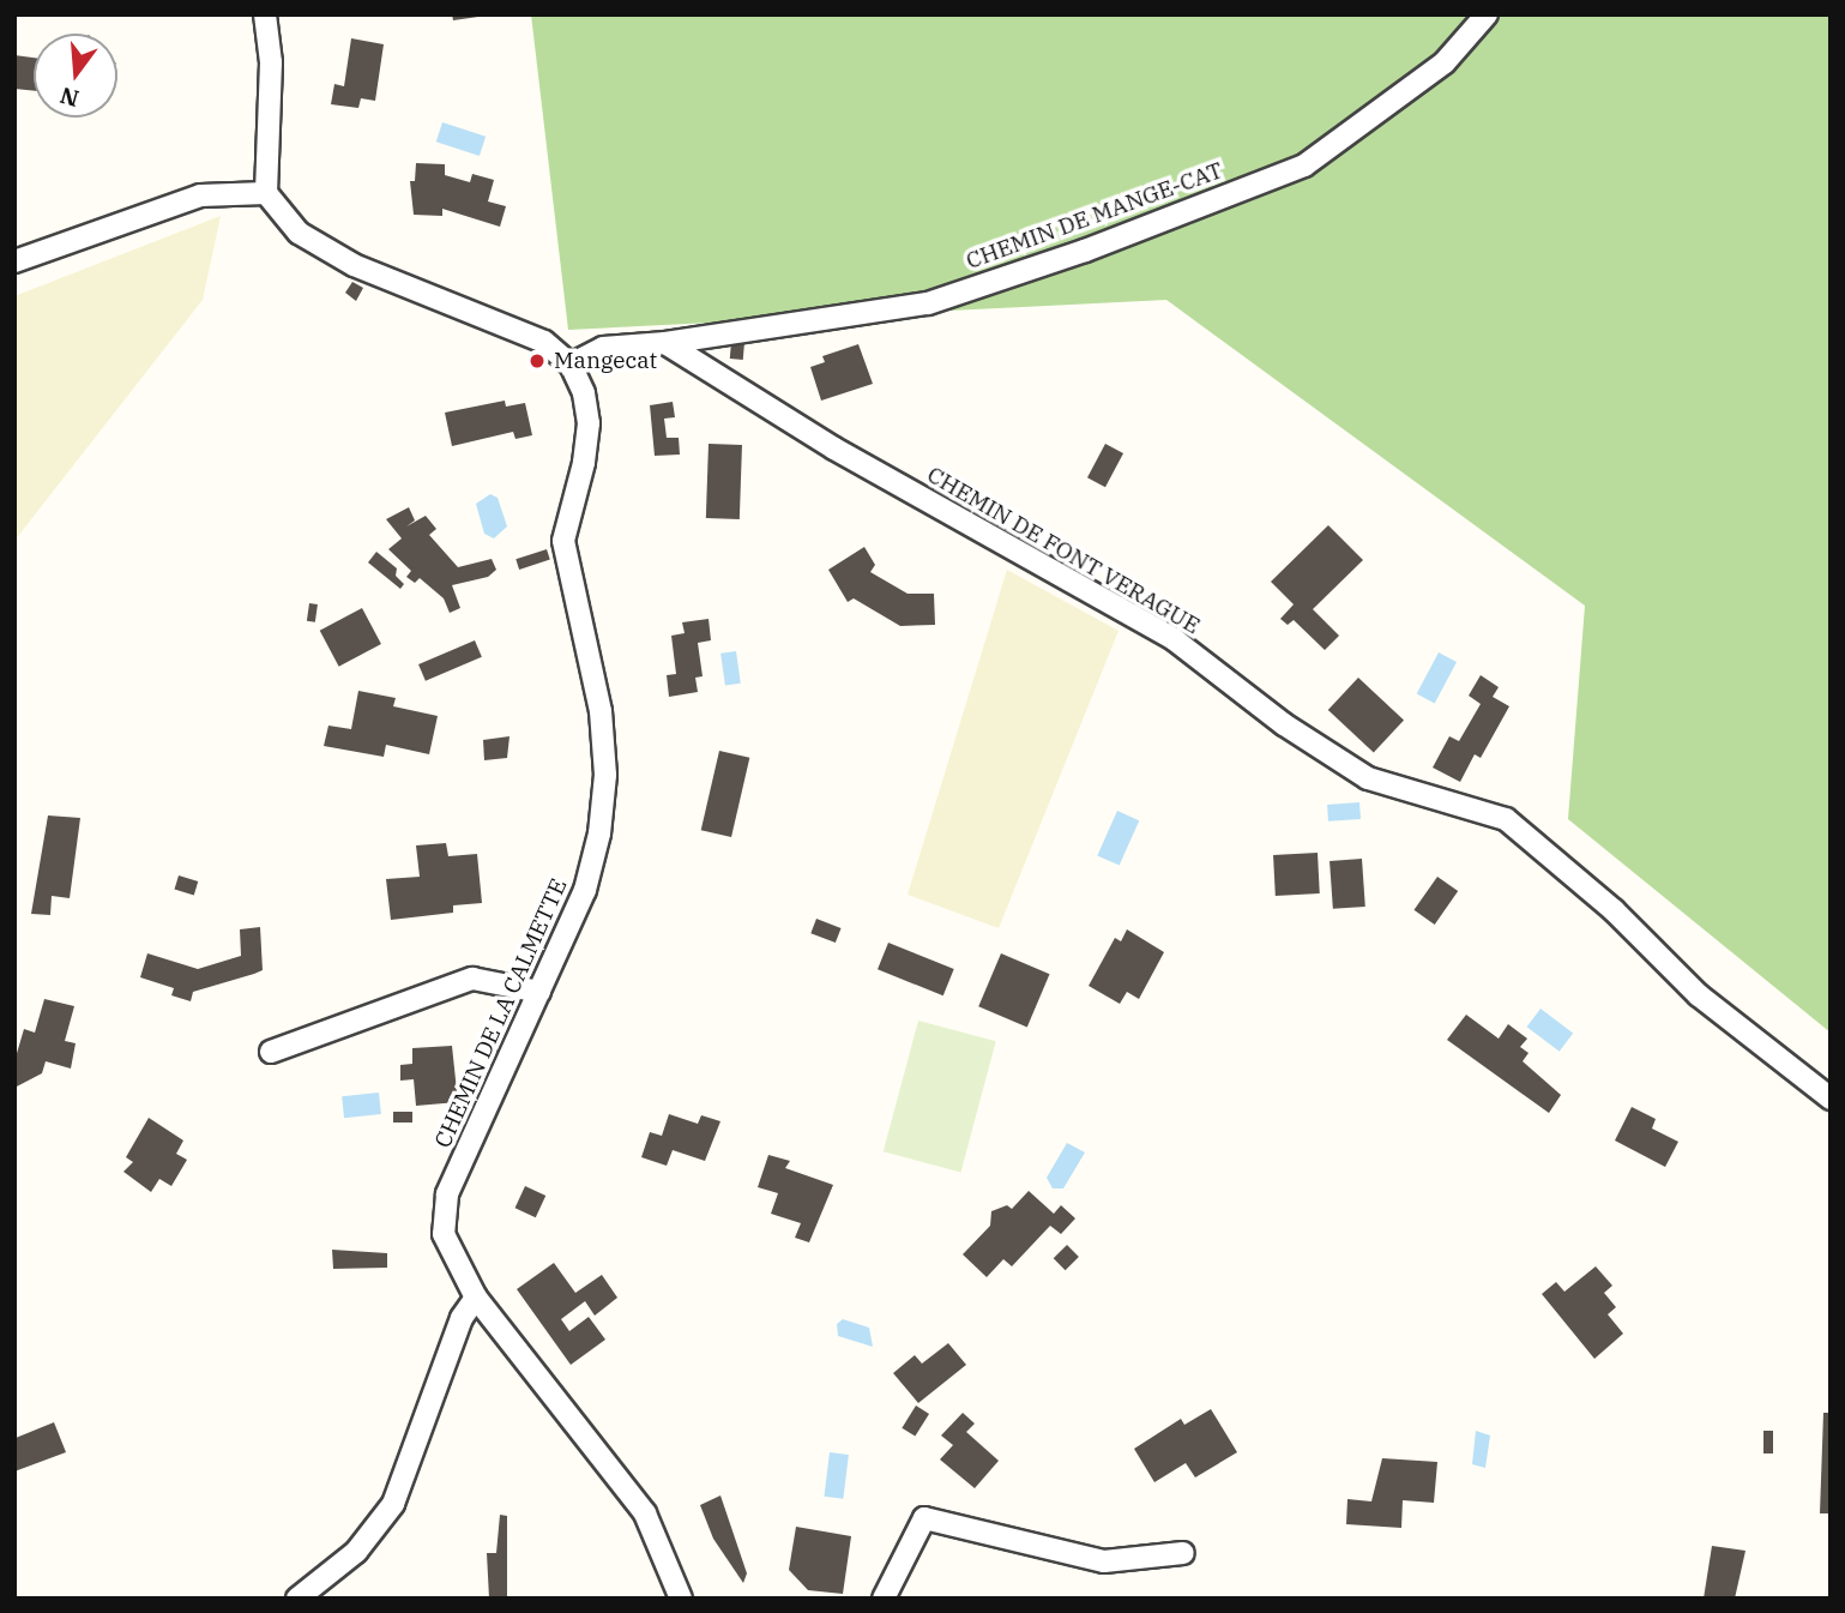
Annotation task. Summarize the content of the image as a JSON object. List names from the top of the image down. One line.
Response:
{"streets":{"street":["CHEMIN DE MANGE-CAT","CHEMIN DE FONT VERAGUE","CHEMIN DE LA CALMETTE"]},"crossings":[["CHEMIN DE MANGE-CAT","CHEMIN DE FONT VERAGUE"]],"places":["Mangecat"],"north":"bottom"}
